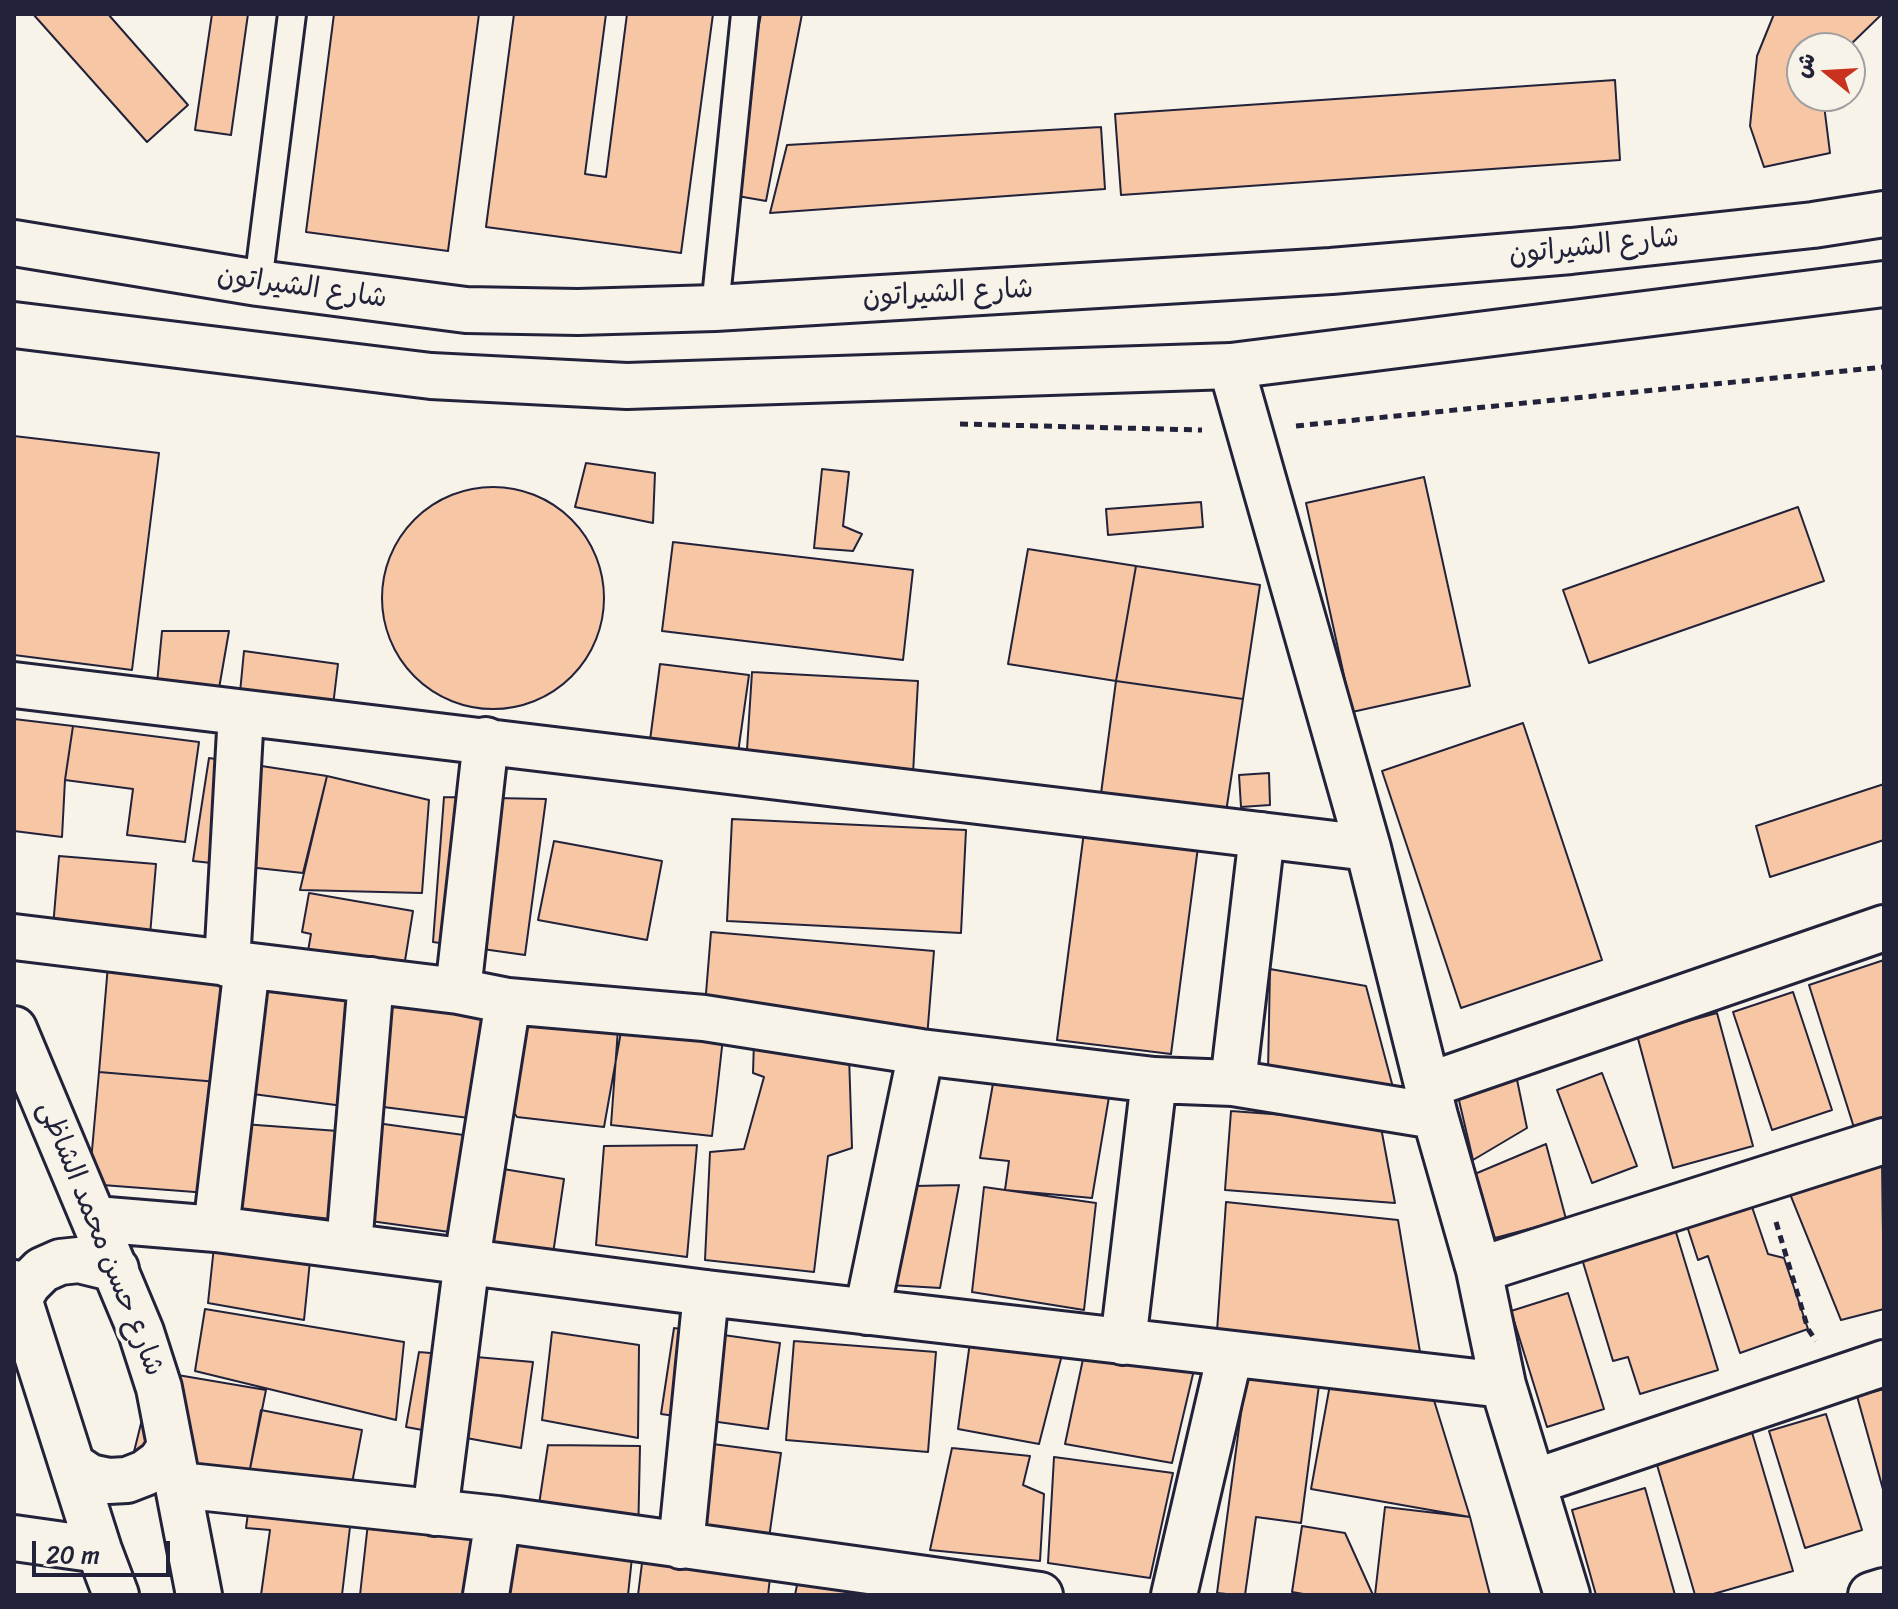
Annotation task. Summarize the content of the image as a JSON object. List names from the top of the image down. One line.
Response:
{"streets":{"street":["شارع الشيراتون","شارع حسن محمد الشاظى"]},"scale_bar":"20 m","north":"left"}
